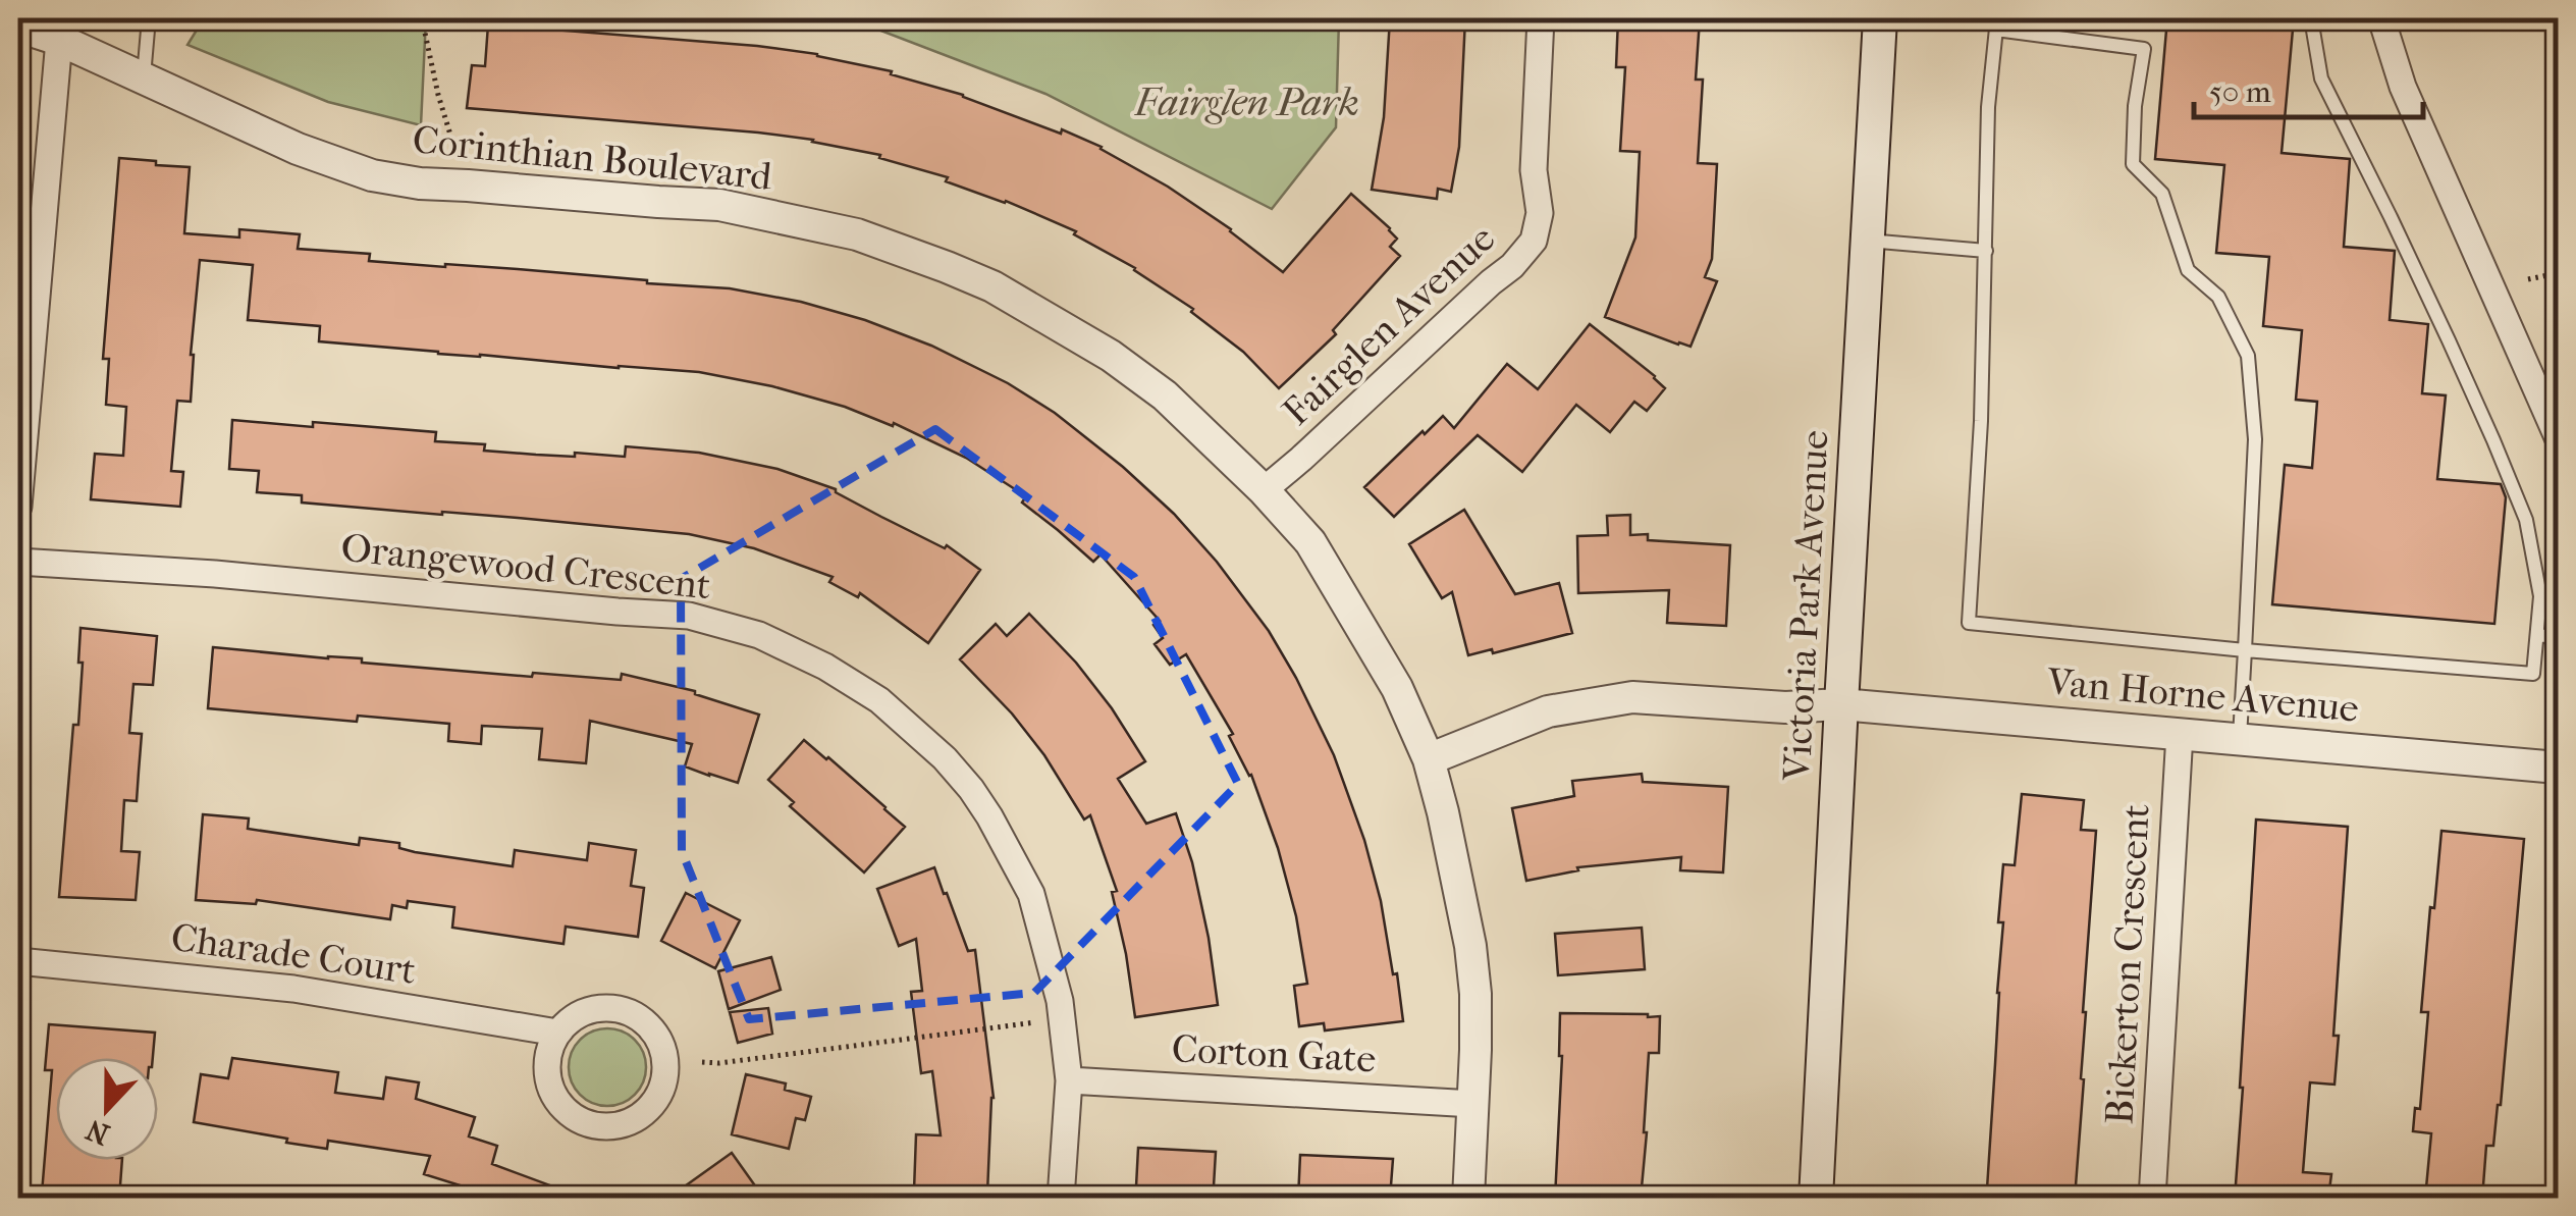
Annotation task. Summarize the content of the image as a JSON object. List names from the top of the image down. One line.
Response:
{"streets":{"main road":["Victoria Park Avenue"],"street":["Corinthian Boulevard","Fairglen Avenue","Orangewood Crescent","Van Horne Avenue","Charade Court","Bickerton Crescent","Corton Gate"]},"crossings":[["Corinthian Boulevard","Fairglen Avenue"],["Corinthian Boulevard","Van Horne Avenue"],["Corinthian Boulevard","Corton Gate"],["Orangewood Crescent","Corton Gate"],["Victoria Park Avenue","Van Horne Avenue"],["Van Horne Avenue","Bickerton Crescent"]],"parks":["Fairglen Park"],"scale_bar":"50 m","north":"bottom"}
